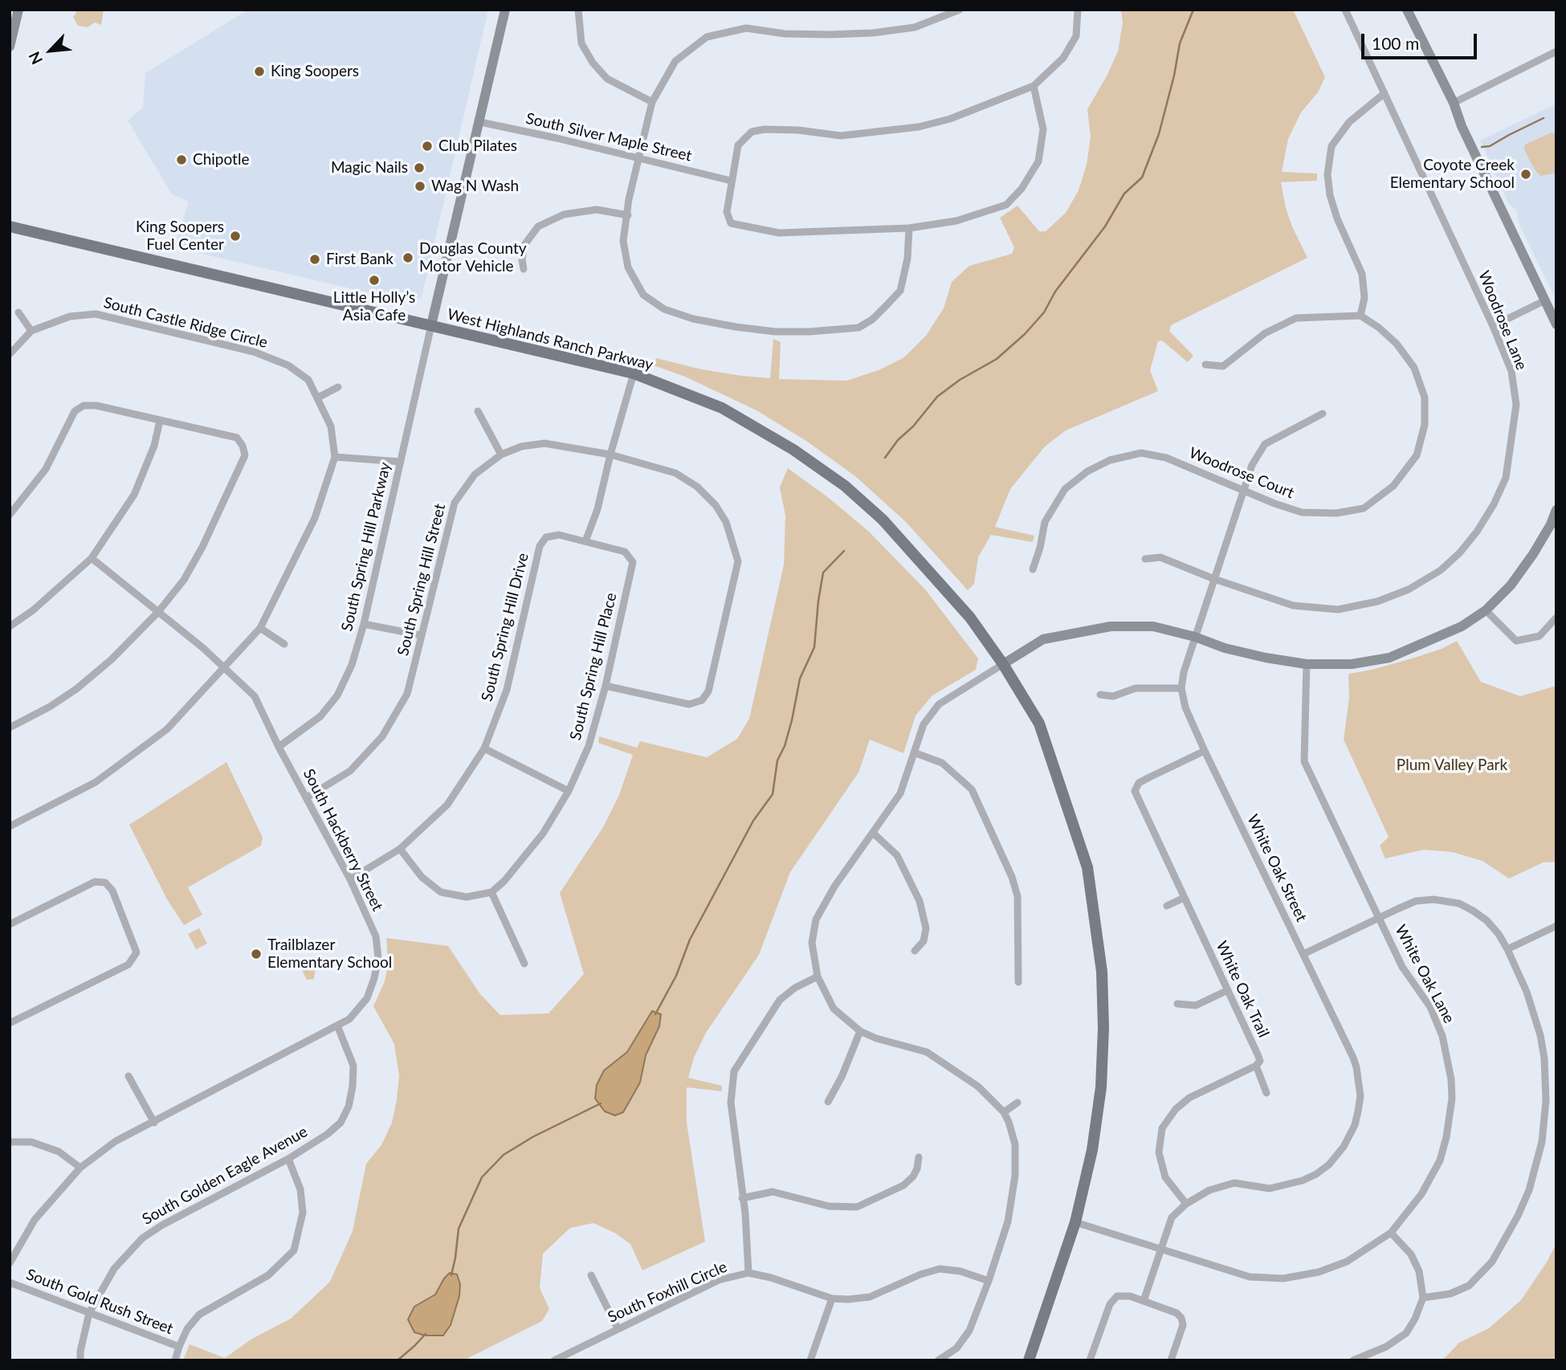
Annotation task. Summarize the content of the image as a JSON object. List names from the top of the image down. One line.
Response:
{"streets":{"main road":["West Highlands Ranch Parkway"],"street":["South Silver Maple Street","Woodrose Lane","South Castle Ridge Circle","Woodrose Court","South Spring Hill Parkway","South Spring Hill Street","South Spring Hill Drive","South Spring Hill Place","South Hackberry Street","White Oak Street","White Oak Lane","White Oak Trail","South Golden Eagle Avenue","South Foxhill Circle","South Gold Rush Street"]},"crossings":[["Woodrose Lane","White Oak Street"],["South Castle Ridge Circle","South Hackberry Street"],["West Highlands Ranch Parkway","South Spring Hill Parkway"],["West Highlands Ranch Parkway","White Oak Lane"],["Woodrose Court","White Oak Street"],["South Spring Hill Parkway","South Hackberry Street"],["South Spring Hill Street","South Spring Hill Place"],["South Spring Hill Street","South Hackberry Street"],["South Spring Hill Drive","South Spring Hill Place"],["South Spring Hill Drive","South Hackberry Street"],["South Hackberry Street","South Golden Eagle Avenue"],["White Oak Street","White Oak Lane"],["White Oak Street","White Oak Trail"],["South Golden Eagle Avenue","South Gold Rush Street"]],"parks":["Plum Valley Park"],"places":["King Soopers","Club Pilates","Chipotle","Magic Nails","Coyote Creek Elementary School","Wag N Wash","King Soopers Fuel Center","Douglas County Motor Vehicle","First Bank","Little Holly’s Asia Cafe","Trailblazer Elementary School"],"scale_bar":"100 m","north":"bottom left"}
